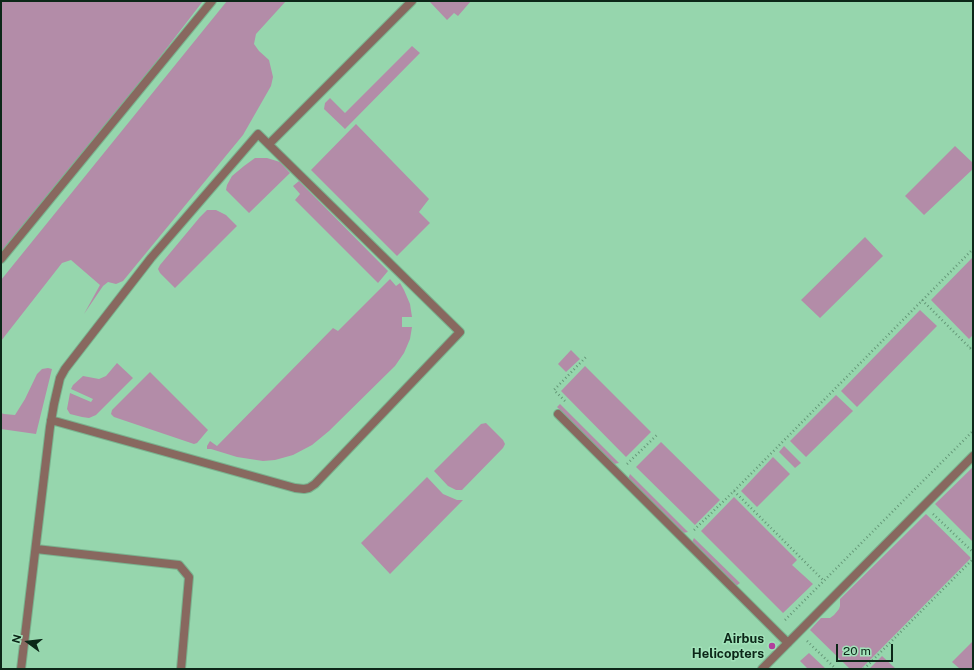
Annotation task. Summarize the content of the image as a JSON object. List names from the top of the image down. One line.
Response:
{"places":["Airbus Helicopters"],"scale_bar":"20 m","north":"left"}
